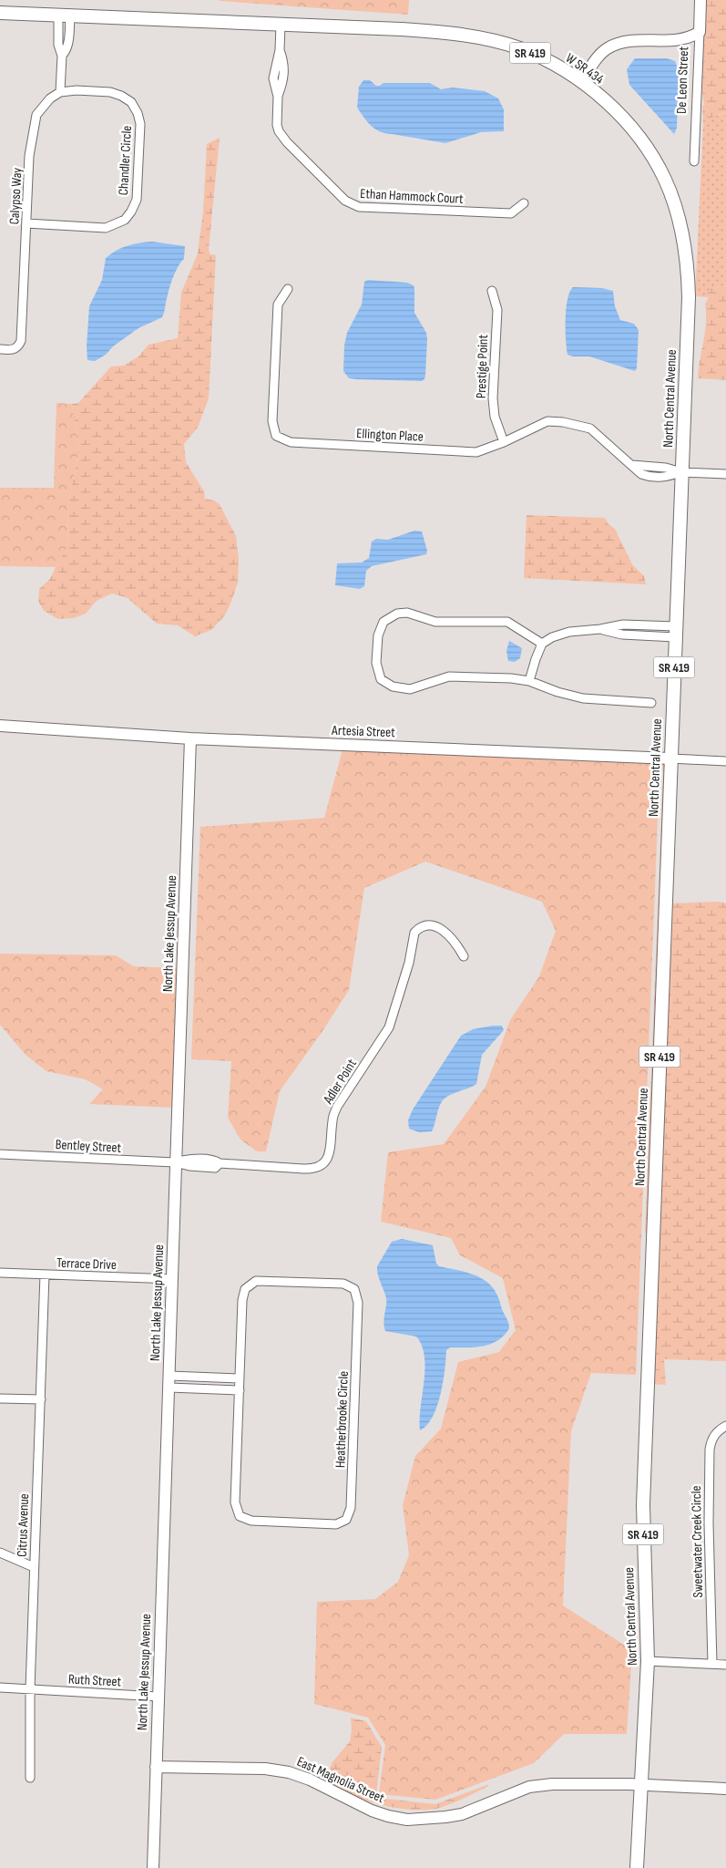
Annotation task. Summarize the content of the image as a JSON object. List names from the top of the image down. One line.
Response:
{"streets":{"main road":["SR 419","W SR 434","North Central Avenue"],"street":["De Leon Street","Chandler Circle","Calypso Way","Ethan Hammock Court","Prestige Point","Ellington Place","Artesia Street","North Lake Jessup Avenue","Adler Point","Bentley Street","Terrace Drive","Heatherbrooke Circle","Citrus Avenue","Sweetwater Creek Circle","Ruth Street","East Magnolia Street"]},"crossings":[["SR 419","W SR 434"],["W SR 434","Ethan Hammock Court"],["W SR 434","North Central Avenue"],["Chandler Circle","Calypso Way"],["Prestige Point","Ellington Place"],["North Central Avenue","Ellington Place"],["North Central Avenue","Artesia Street"],["North Central Avenue","East Magnolia Street"],["Artesia Street","North Lake Jessup Avenue"],["North Lake Jessup Avenue","Adler Point"],["North Lake Jessup Avenue","Bentley Street"],["North Lake Jessup Avenue","Terrace Drive"],["North Lake Jessup Avenue","Ruth Street"],["North Lake Jessup Avenue","East Magnolia Street"],["Adler Point","Bentley Street"],["Terrace Drive","Citrus Avenue"],["Citrus Avenue","Ruth Street"]]}
